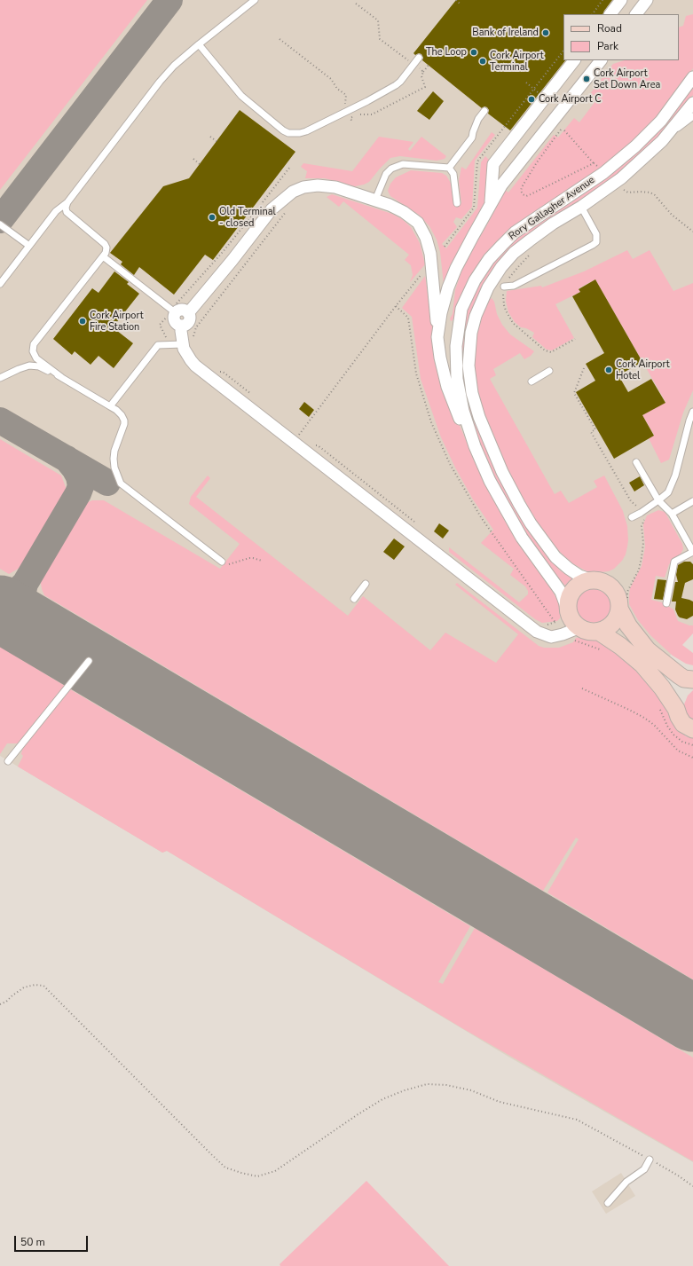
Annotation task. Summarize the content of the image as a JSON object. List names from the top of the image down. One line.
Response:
{"streets":{"street":["Rory Gallagher Avenue"]},"places":["Bank of Ireland","The Loop","Cork Airport Terminal","Cork Airport Set Down Area","Cork Airport C","Old Terminal - closed","Cork Airport Fire Station","Cork Airport Hotel"],"legend":["Road","Park"],"scale_bar":"50 m"}
